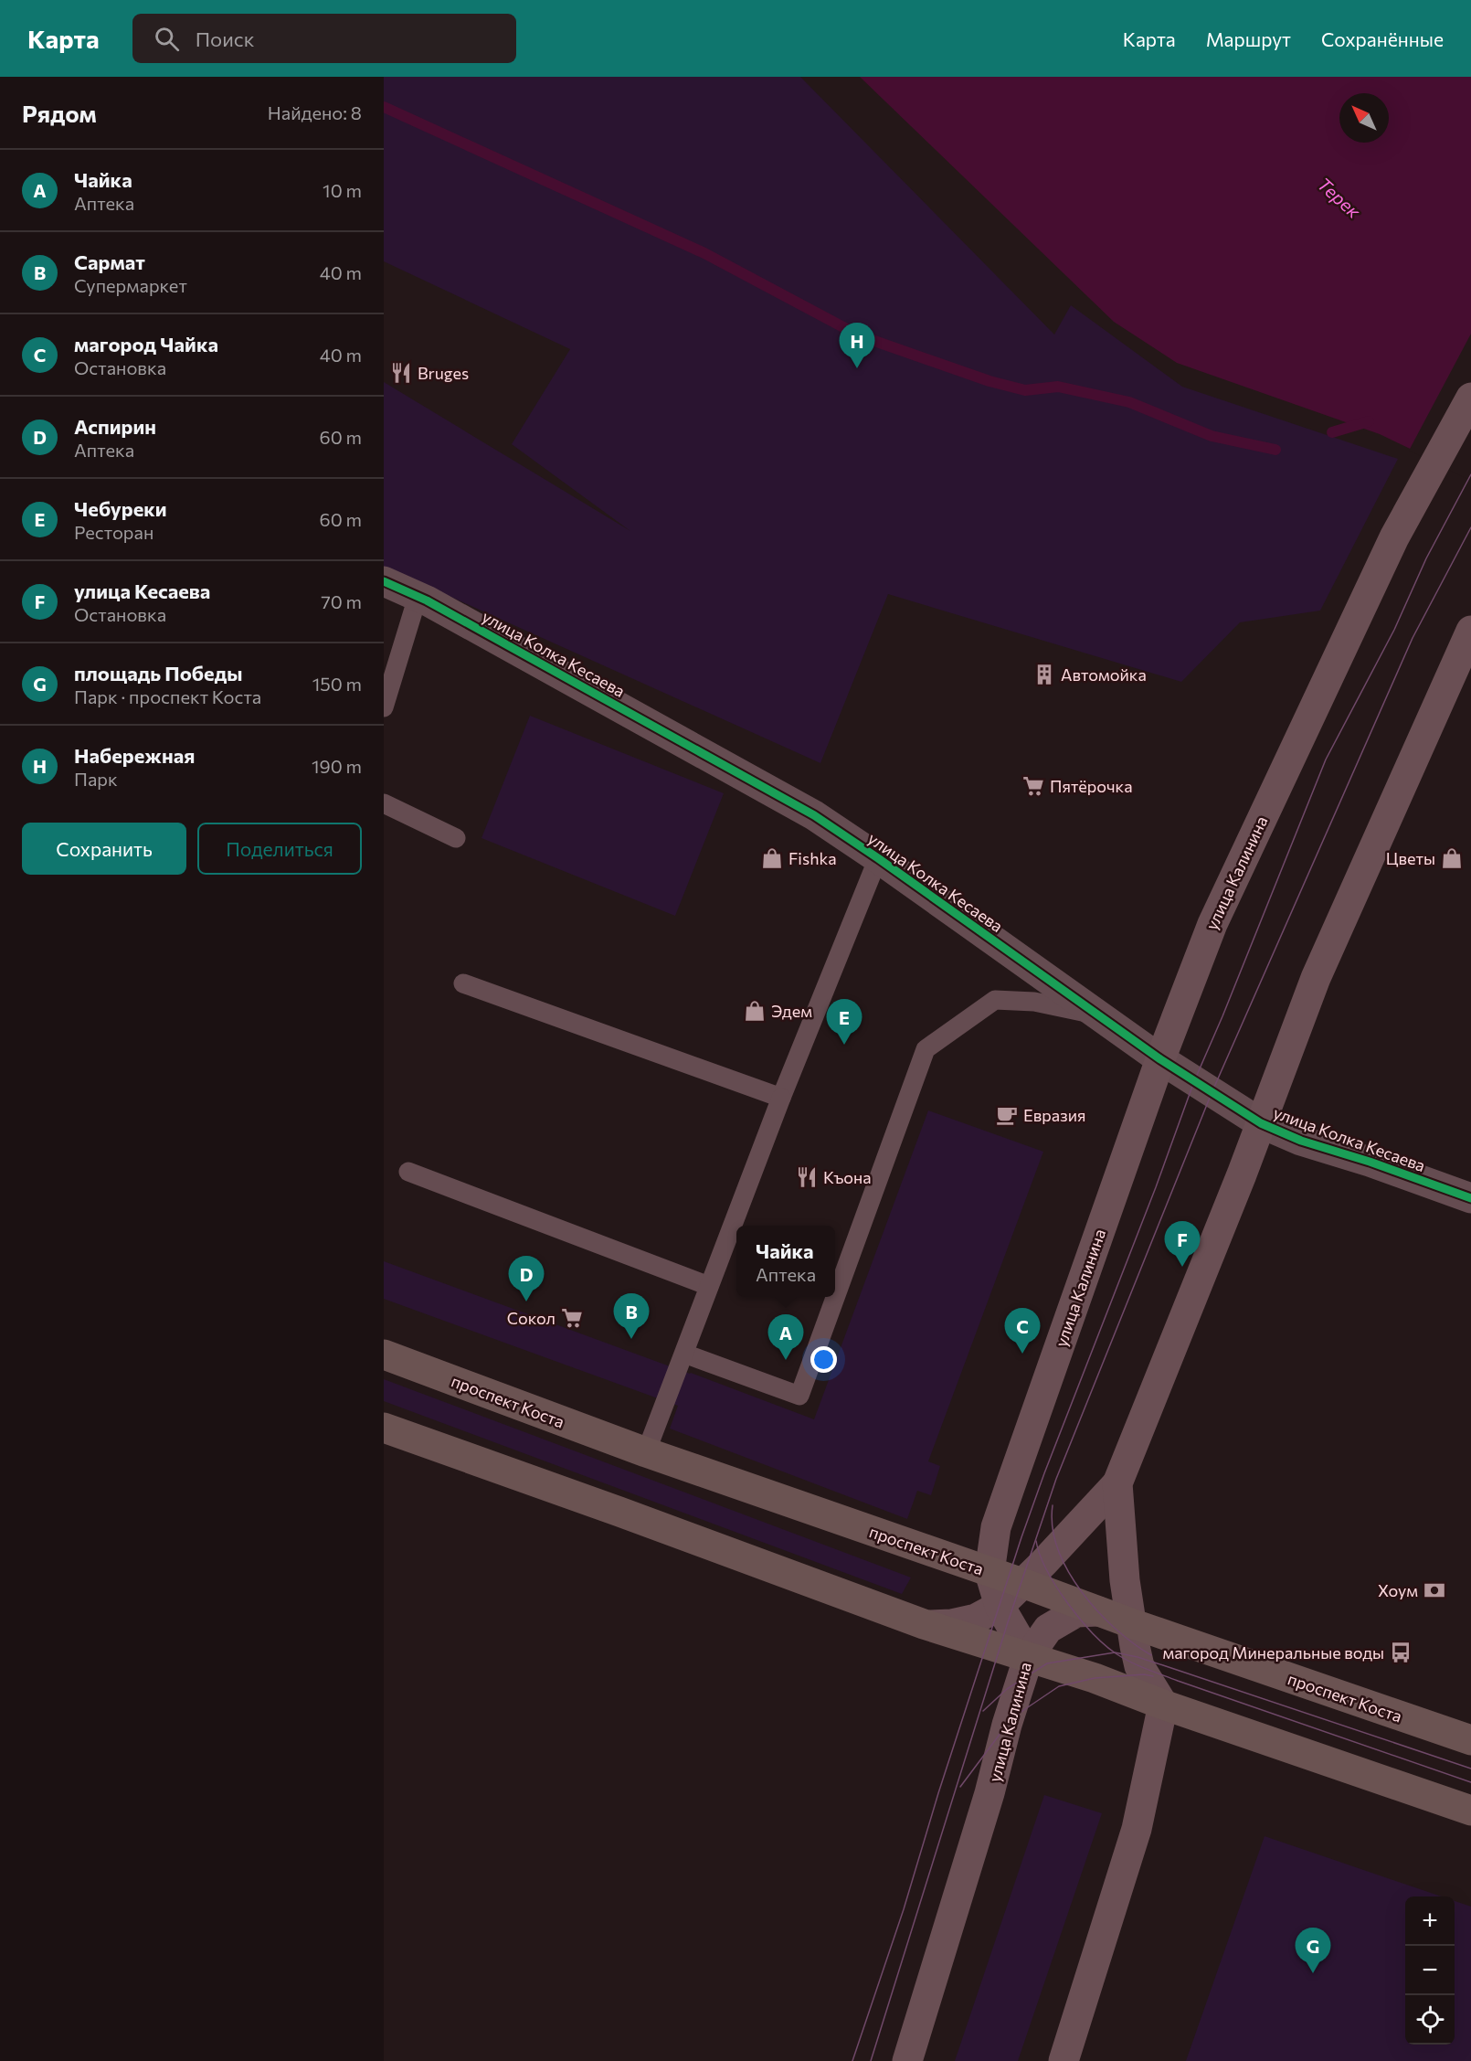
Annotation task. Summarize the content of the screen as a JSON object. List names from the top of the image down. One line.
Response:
{"streets":{"main road":["улица Калинина","проспект Коста"],"street":["улица Колка Кесаева"]},"crossings":[["улица Колка Кесаева","улица Калинина"],["улица Калинина","проспект Коста"]],"water":["Терек"],"places":{"restaurant":["Bruges","Къона"],"building":["Автомойка"],"supermarket":["Пятёрочка","Сокол"],"shop":["Fishka","Цветы","Эдем"],"cafe":["Евразия"],"bank":["Хоум"],"bus stop":["магород Минеральные воды"]},"north":"top left","page":{"header":"Карта","search":"Поиск","nav":["Карта","Маршрут","Сохранённые"],"heading":["Рядом","Найдено: 8"],"list":[{"mark":"A","name":"Чайка","note":"Аптека","value":"10 m"},{"mark":"B","name":"Сармат","note":"Супермаркет","value":"40 m"},{"mark":"C","name":"магород Чайка","note":"Остановка","value":"40 m"},{"mark":"D","name":"Аспирин","note":"Аптека","value":"60 m"},{"mark":"E","name":"Чебуреки","note":"Ресторан","value":"60 m"},{"mark":"F","name":"улица Кесаева","note":"Остановка","value":"70 m"},{"mark":"G","name":"площадь Победы","note":"Парк · проспект Коста","value":"150 m"},{"mark":"H","name":"Набережная","note":"Парк","value":"190 m"}],"pins":["H","E","F","D","B","C","A","G"],"buttons":["Сохранить","Поделиться"],"popup":["Чайка","Аптека"],"map_buttons":["+","−"]}}
